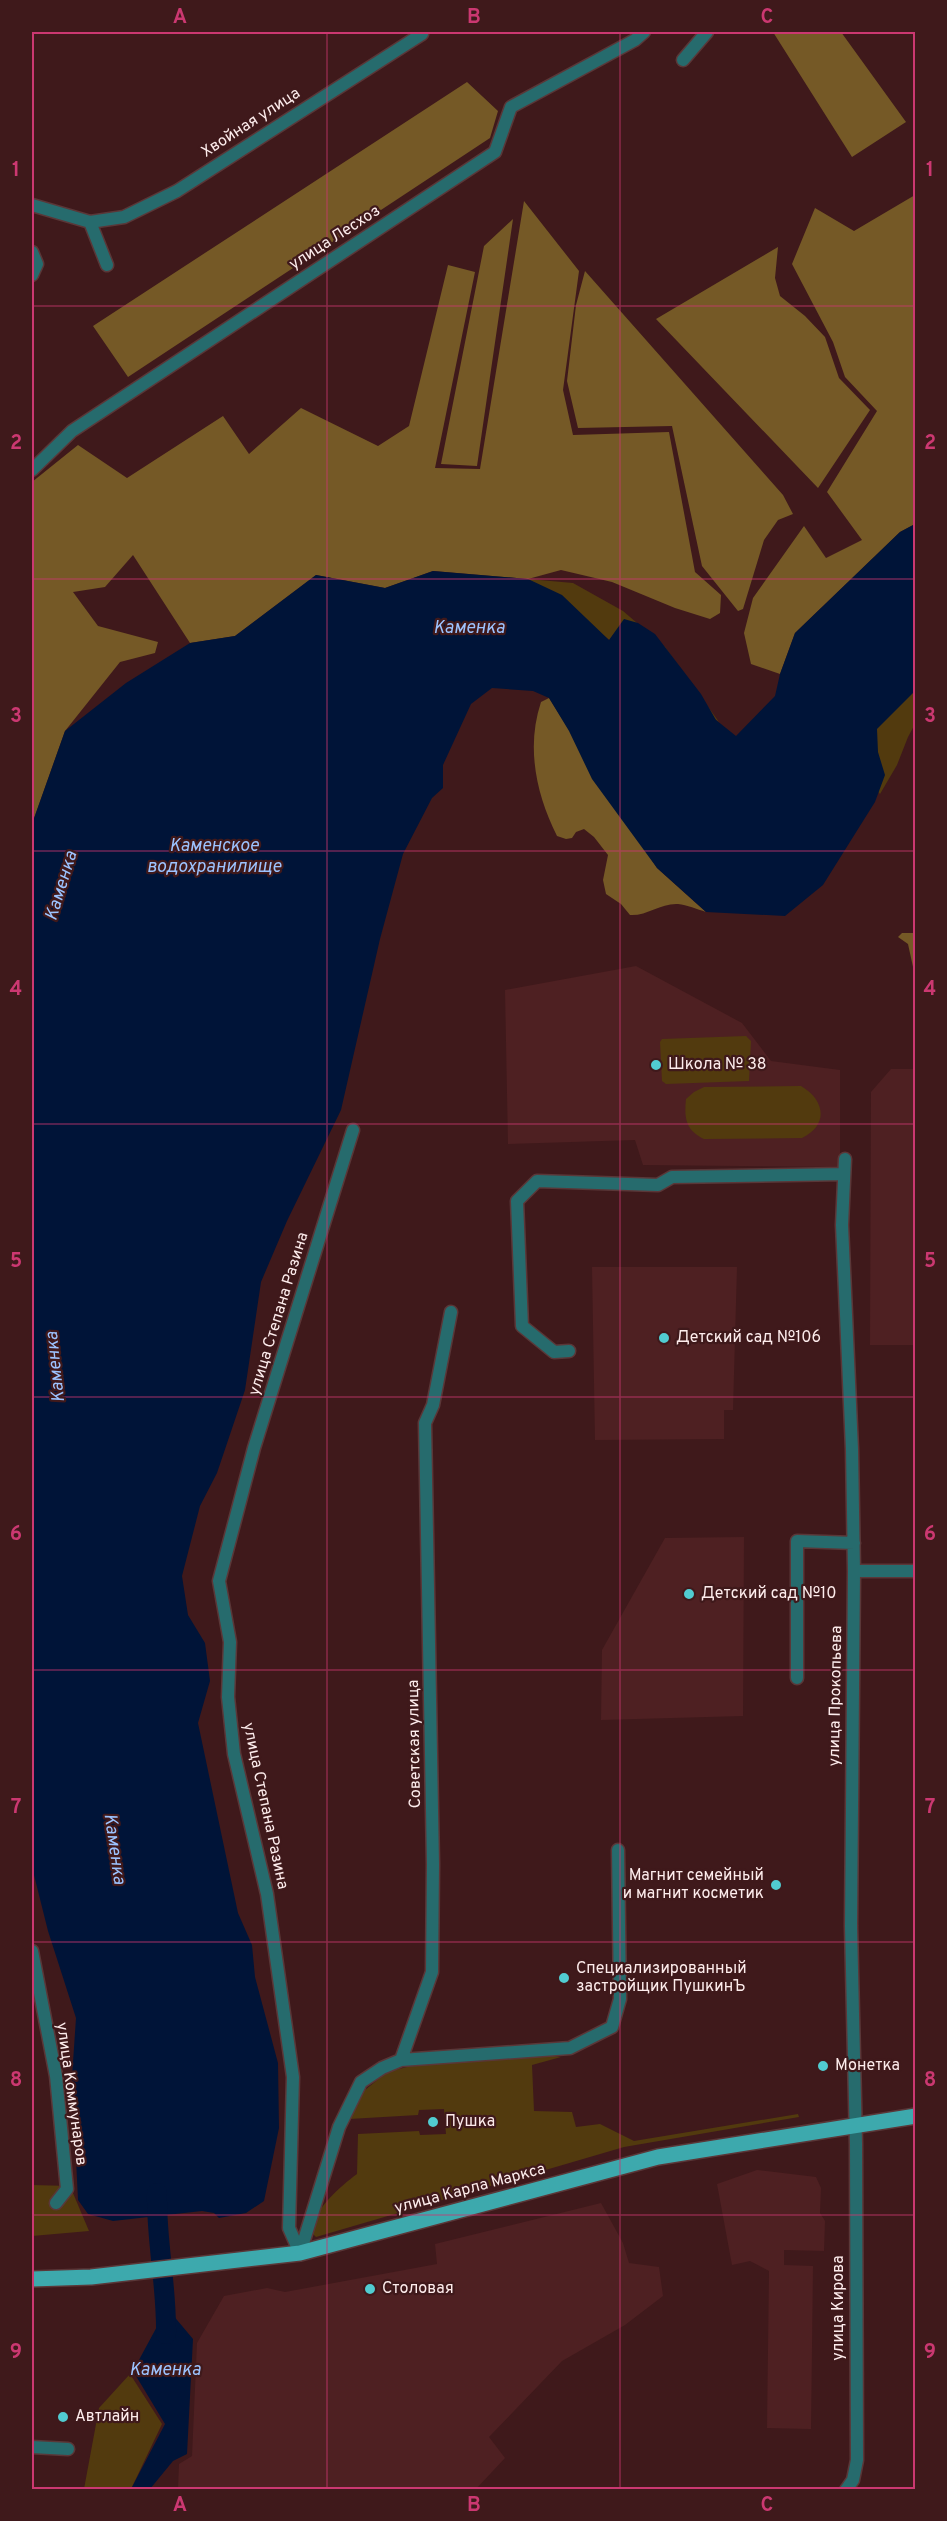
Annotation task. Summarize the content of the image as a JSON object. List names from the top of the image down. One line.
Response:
{"streets":{"main road":["улица Карла Маркса"],"street":["Хвойная улица","улица Лесхоз","улица Степана Разина","улица Прокопьева","Советская улица","улица Коммунаров","улица Кирова"]},"crossings":[["улица Степана Разина","улица Карла Маркса"],["улица Прокопьева","улица Карла Маркса"],["улица Прокопьева","улица Кирова"],["улица Карла Маркса","улица Кирова"]],"water":["Каменка","Каменское водохранилище"],"places":["Школа № 38","Детский сад №106","Детский сад №10","Магнит семейный и магнит косметик","Специализированный застройщик ПушкинЪ","Монетка","Пушка","Столовая","Автлайн"],"grid":{"columns":["A","B","C"],"rows":["1","2","3","4","5","6","7","8","9"]}}
